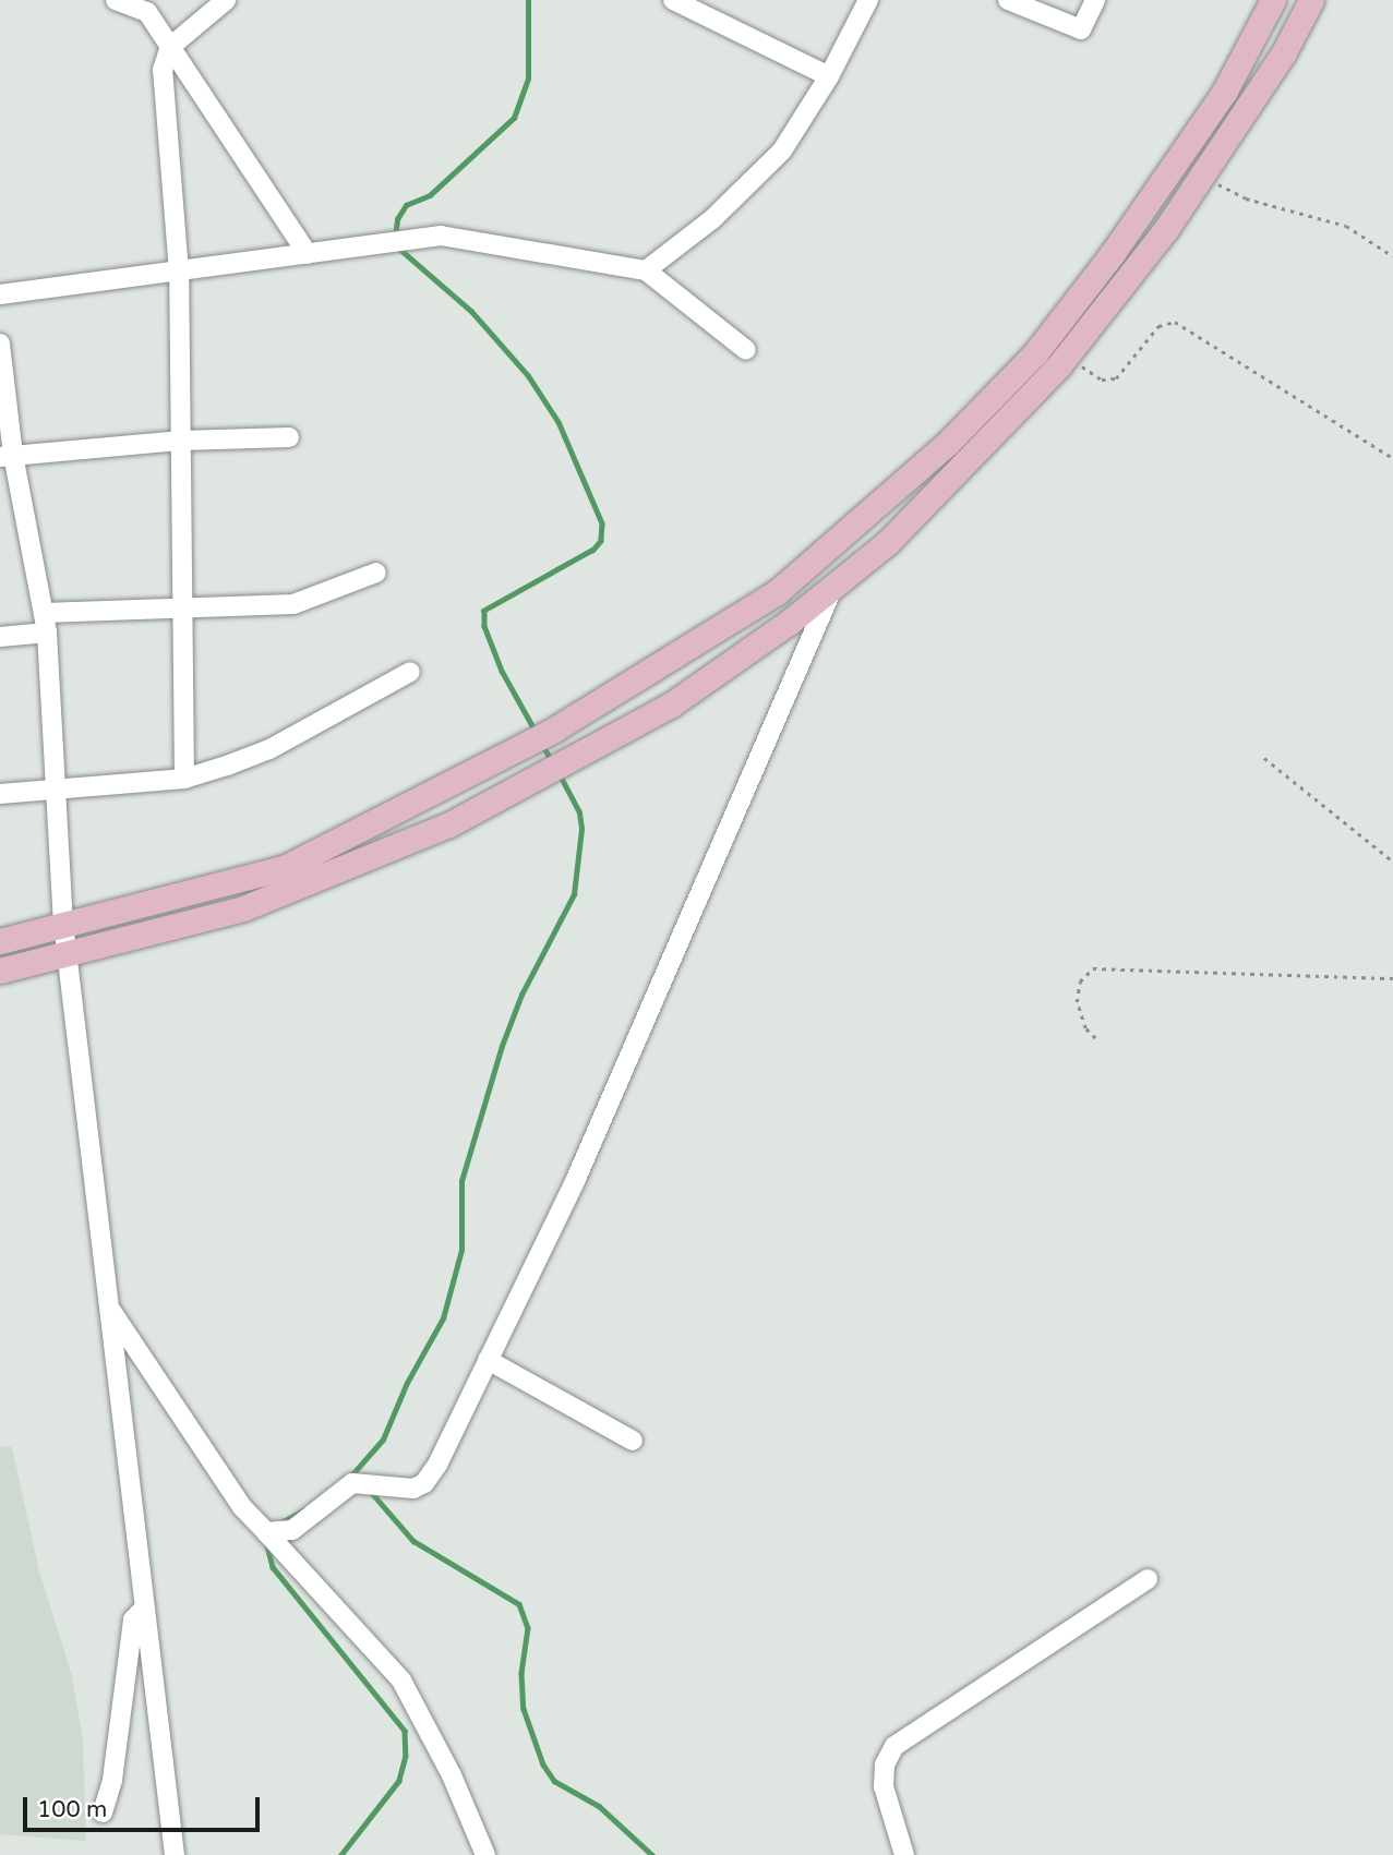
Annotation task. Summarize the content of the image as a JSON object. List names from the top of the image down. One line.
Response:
{"scale_bar":"100 m"}
